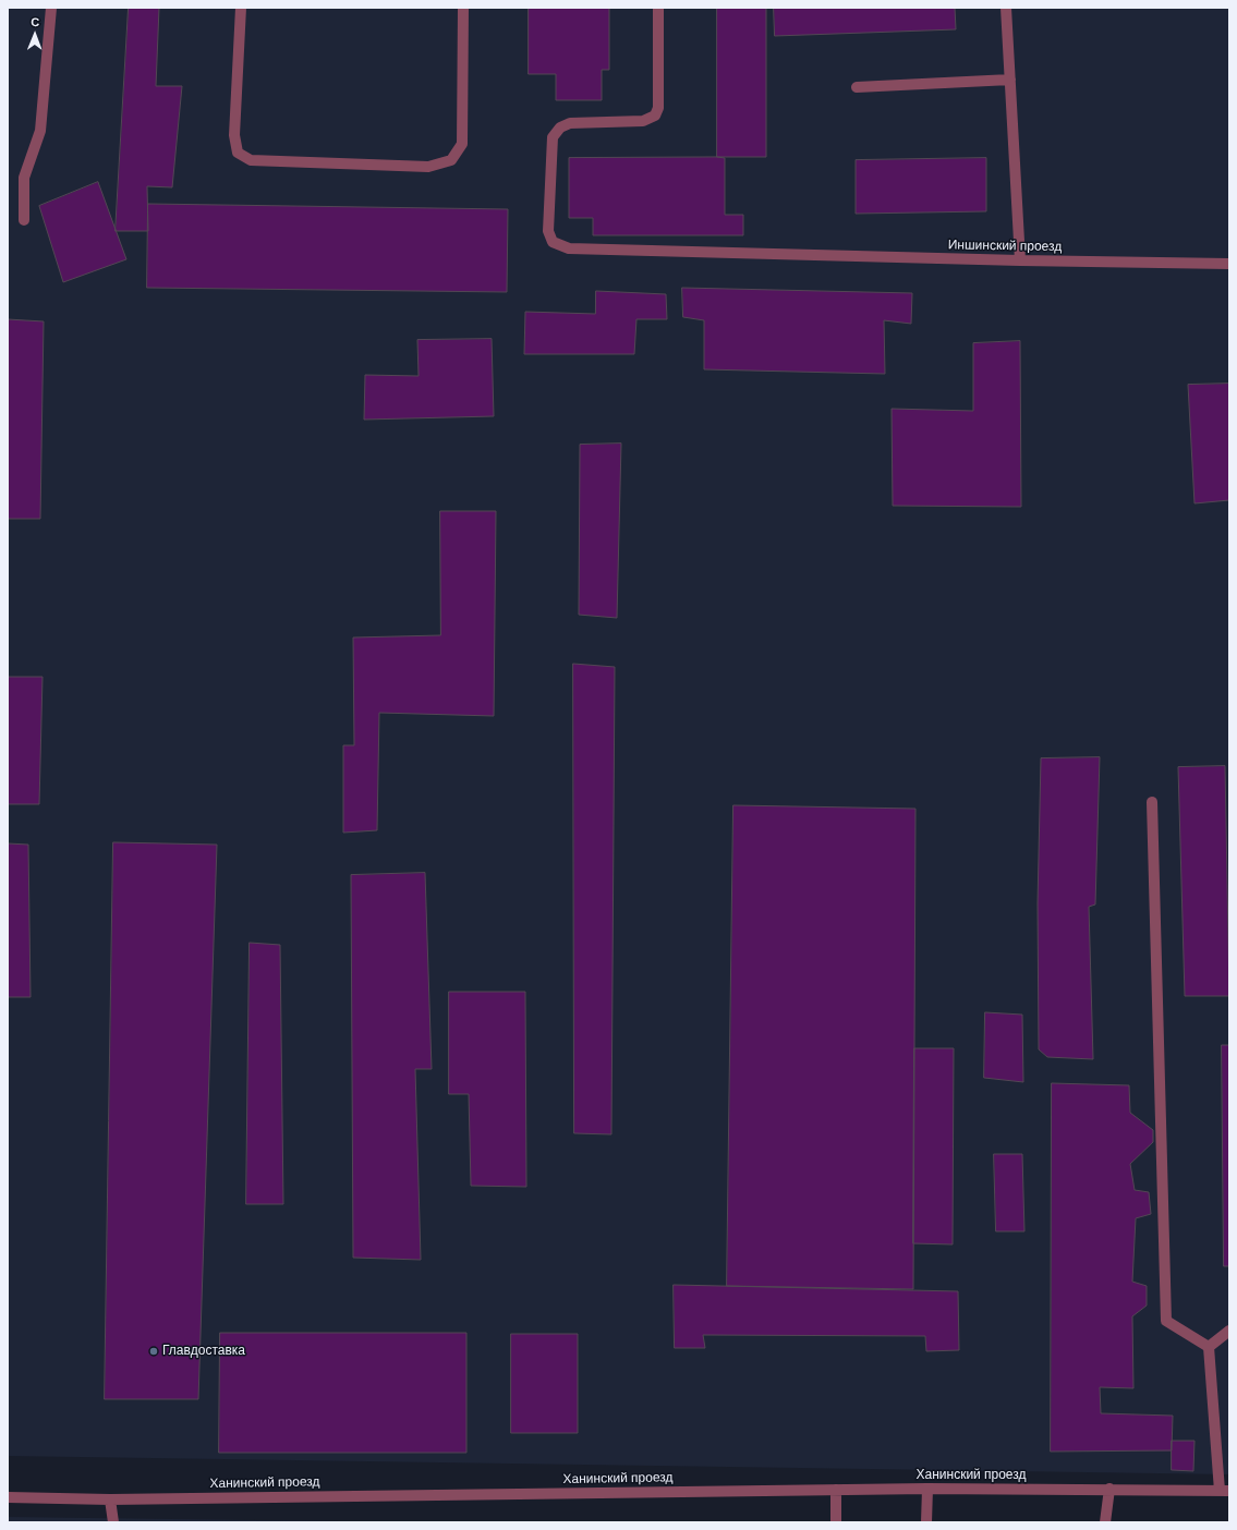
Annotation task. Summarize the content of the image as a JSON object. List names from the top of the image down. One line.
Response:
{"streets":{"street":["Иншинский проезд","Ханинский проезд"]},"places":["Главдоставка"],"north":"top"}
